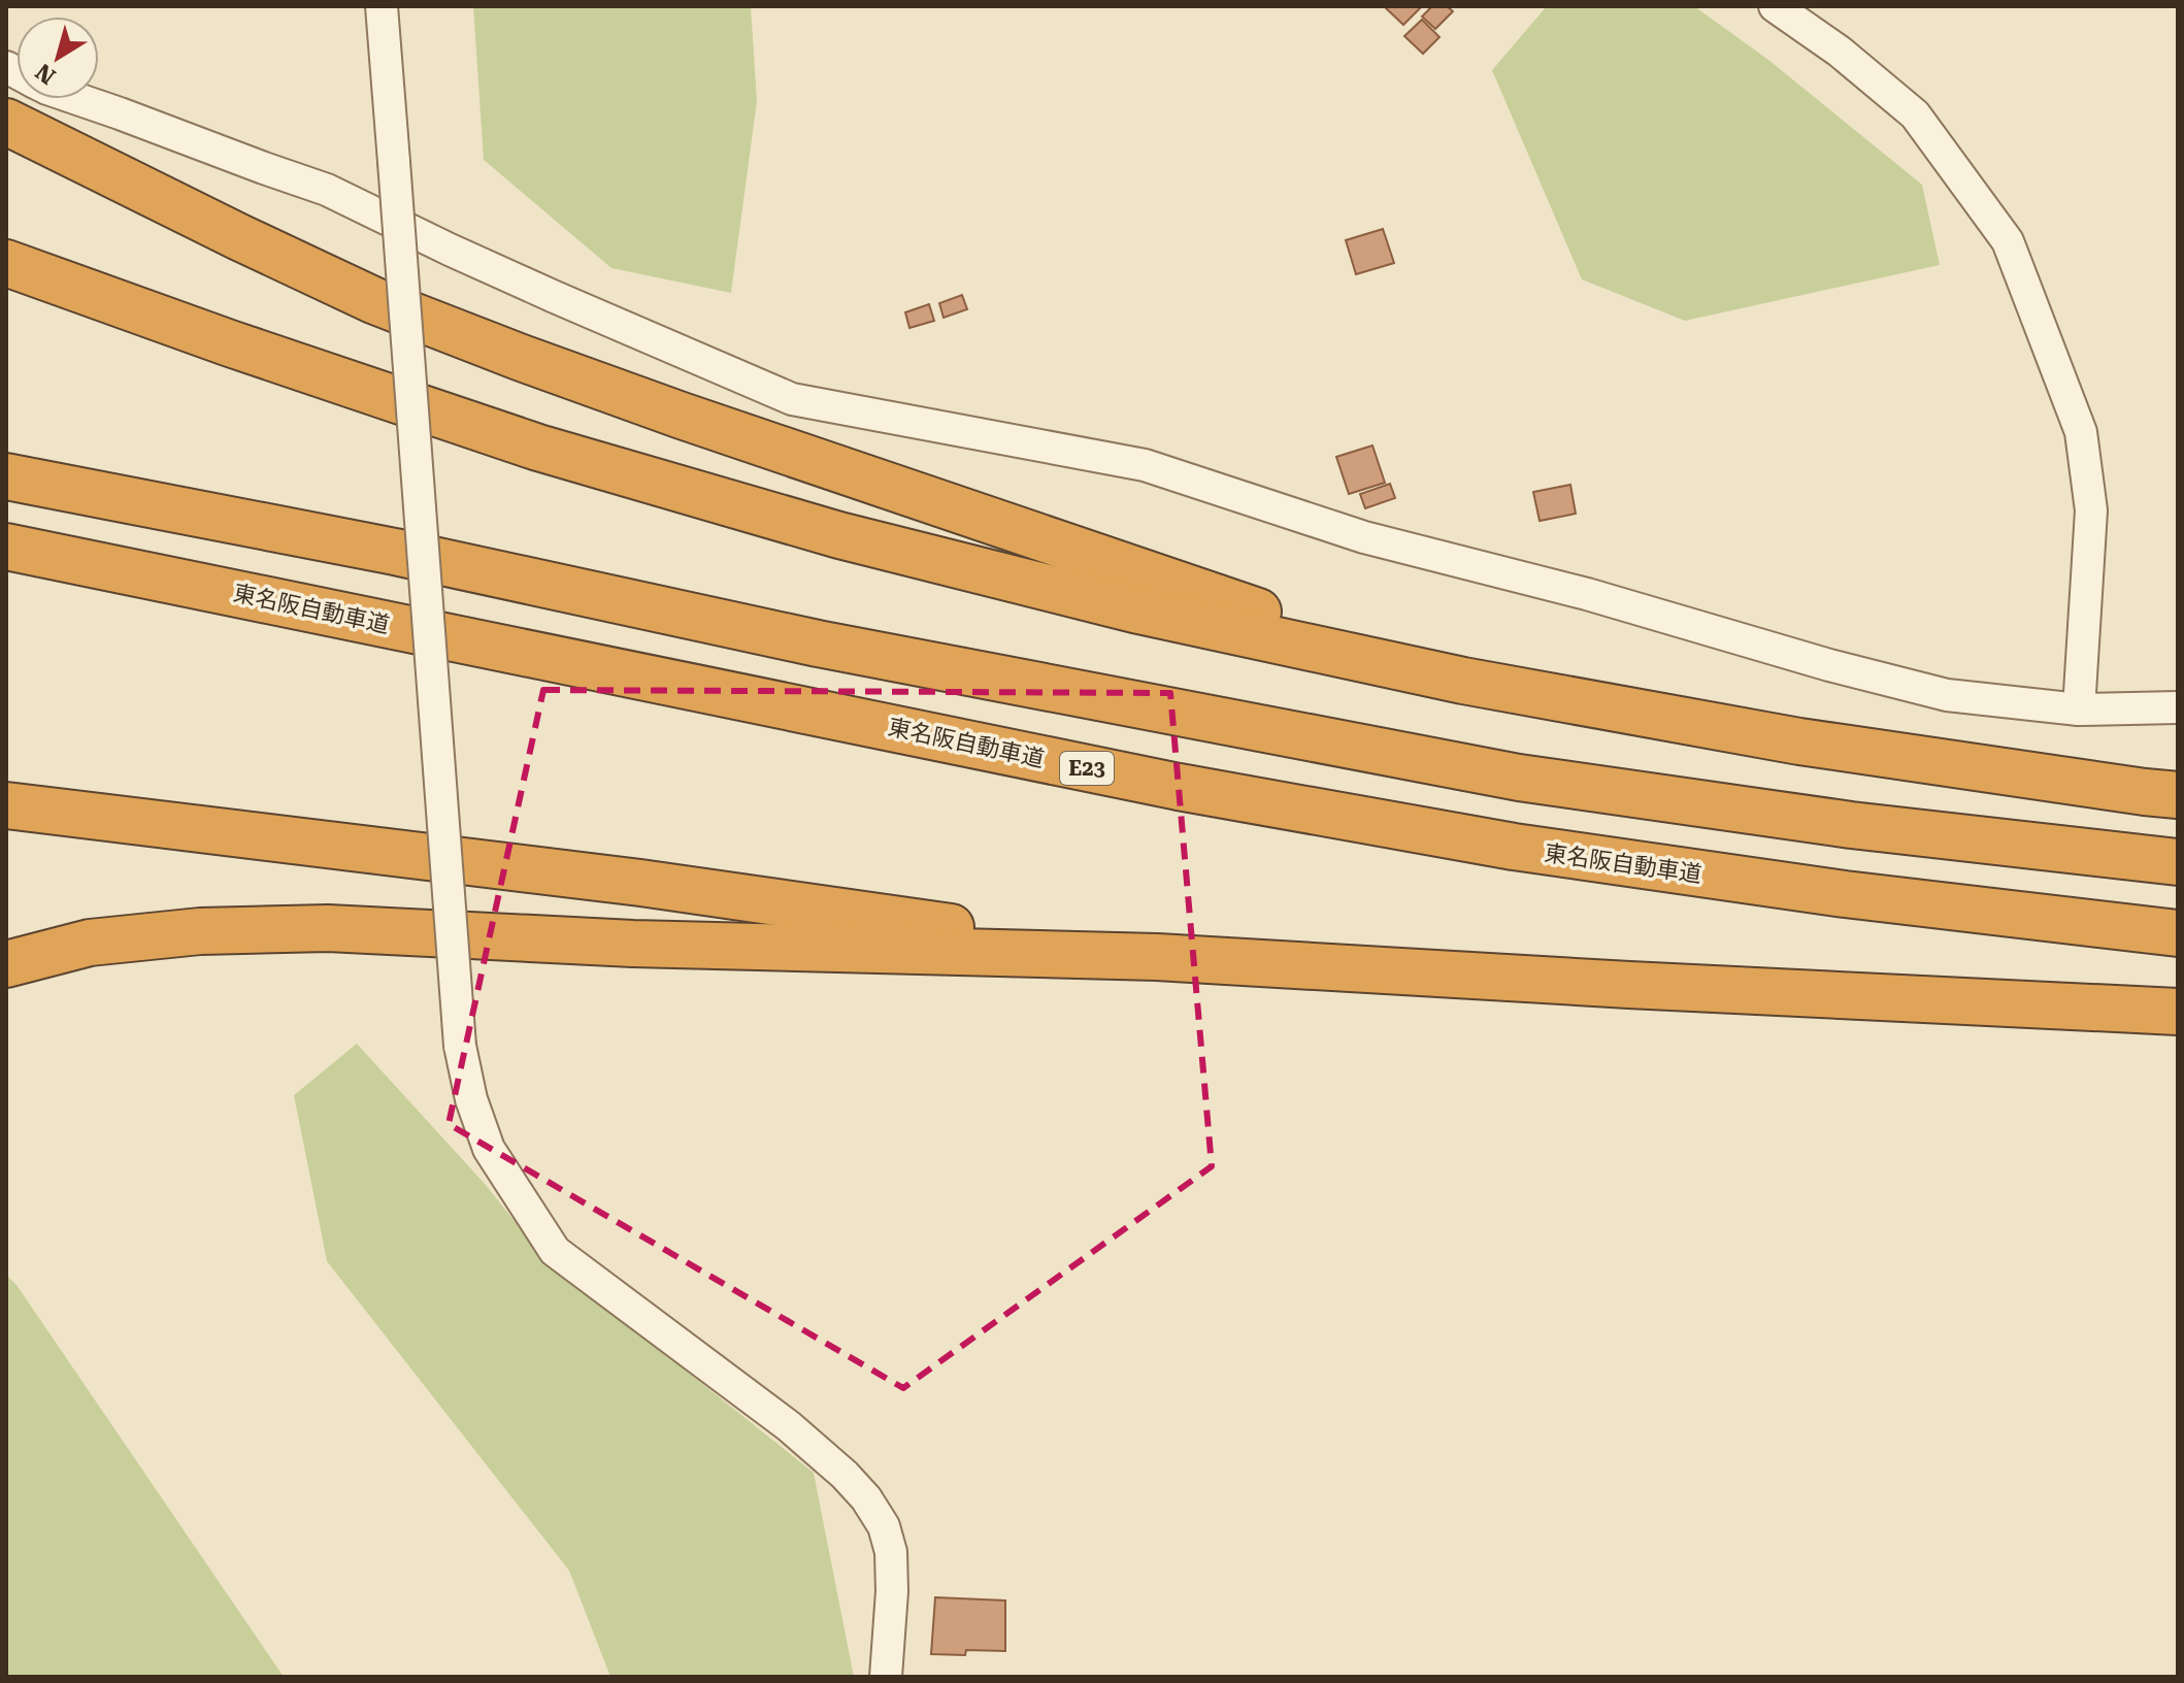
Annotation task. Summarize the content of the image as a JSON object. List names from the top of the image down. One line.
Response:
{"streets":{"highway":["東名阪自動車道","E23"]},"north":"bottom left"}
